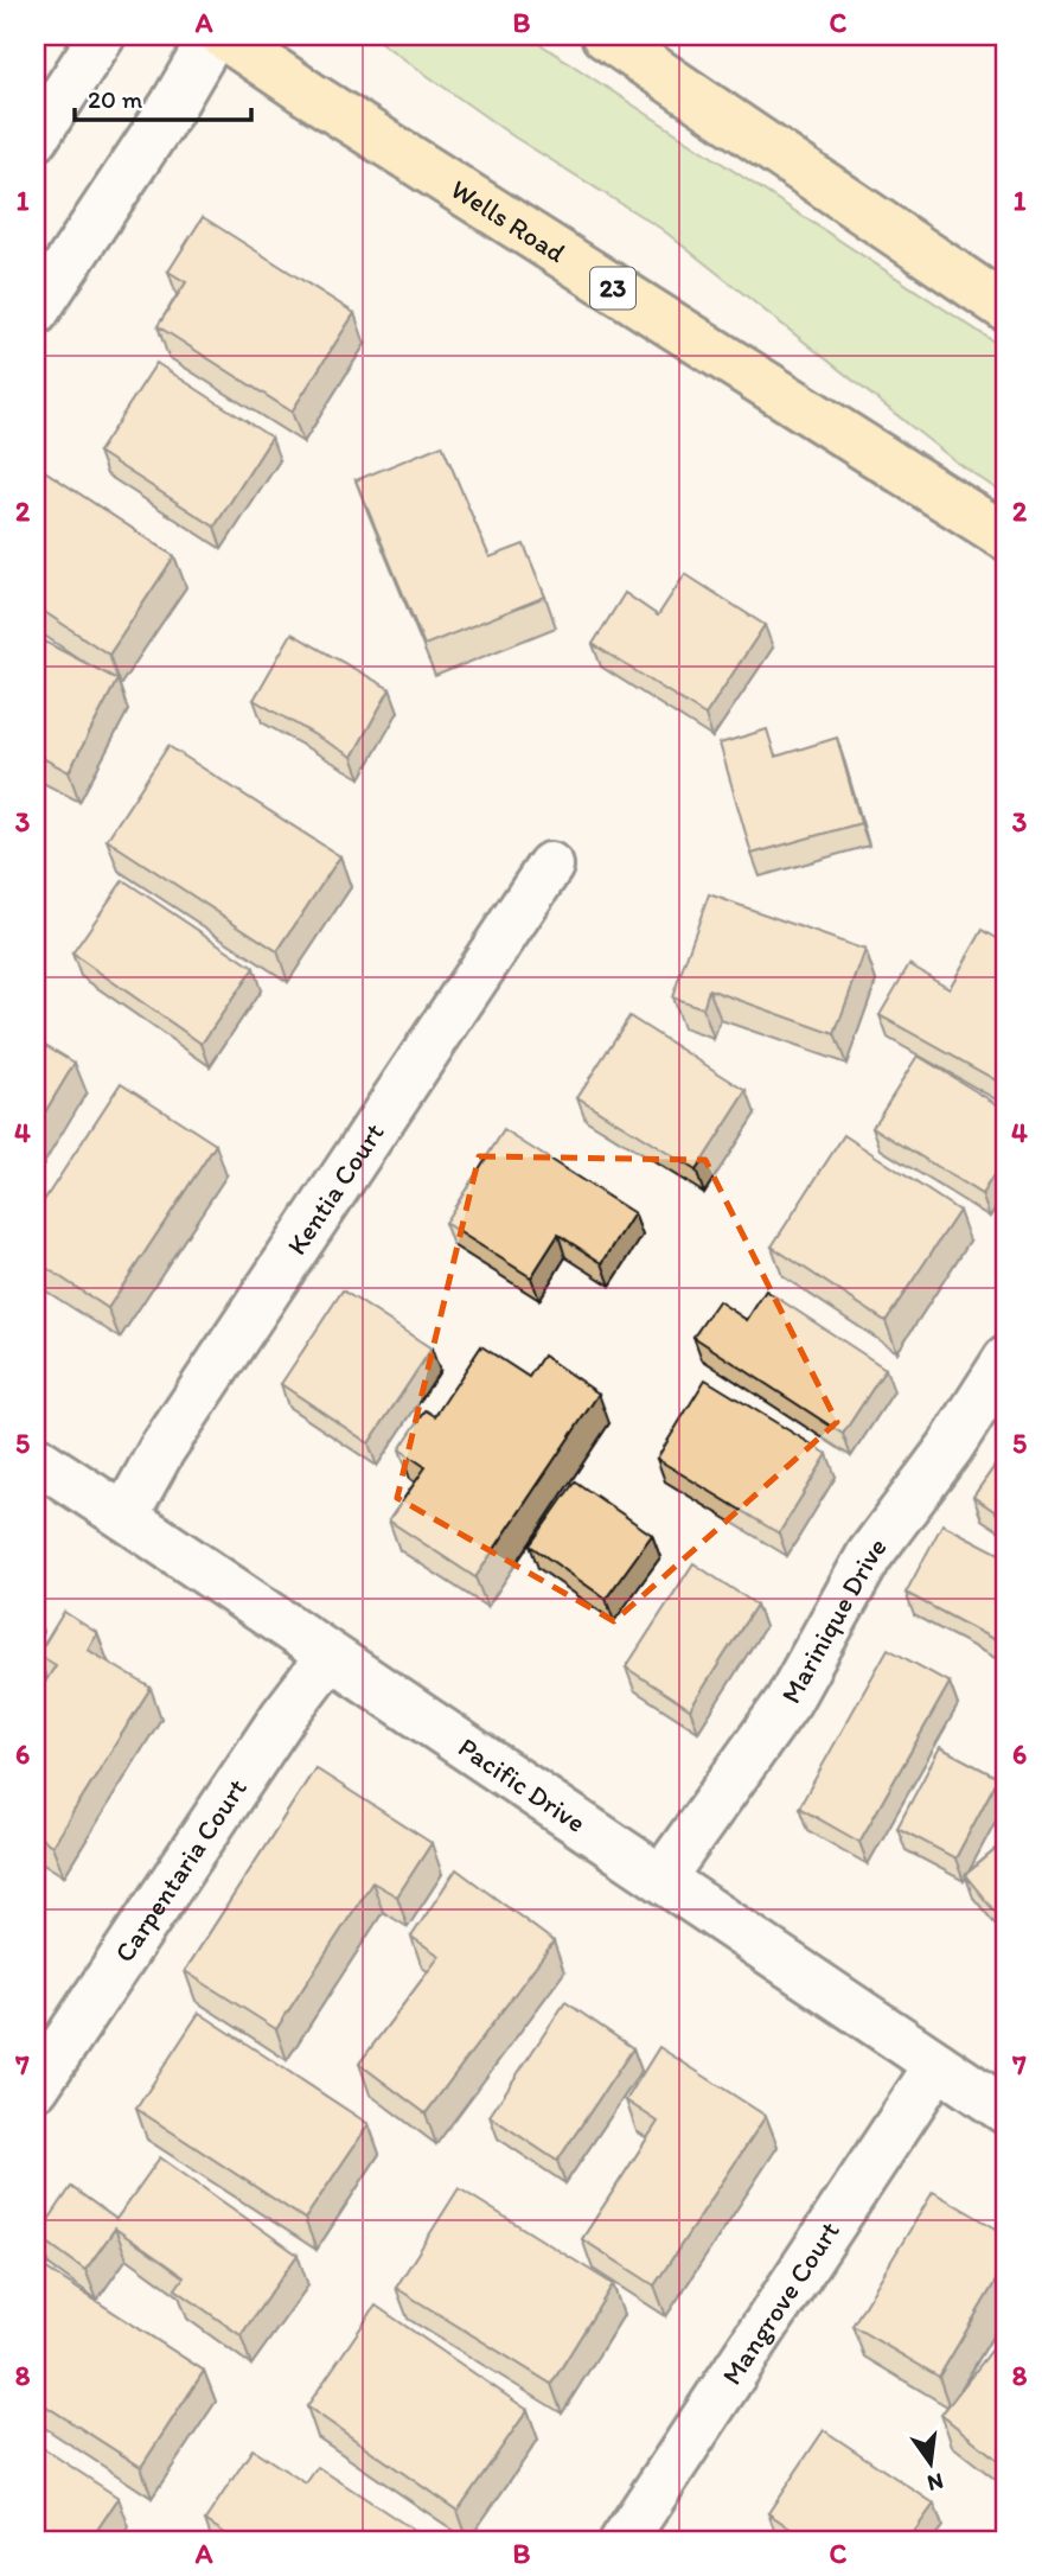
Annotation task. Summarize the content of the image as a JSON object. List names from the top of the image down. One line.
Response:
{"streets":{"main road":["Wells Road","23"],"street":["Kentia Court","Marinique Drive","Pacific Drive","Carpentaria Court","Mangrove Court"]},"crossings":[["Kentia Court","Pacific Drive"],["Marinique Drive","Pacific Drive"],["Pacific Drive","Carpentaria Court"],["Pacific Drive","Mangrove Court"]],"scale_bar":"20 m","north":"bottom","grid":{"columns":["A","B","C"],"rows":["1","2","3","4","5","6","7","8"]}}
